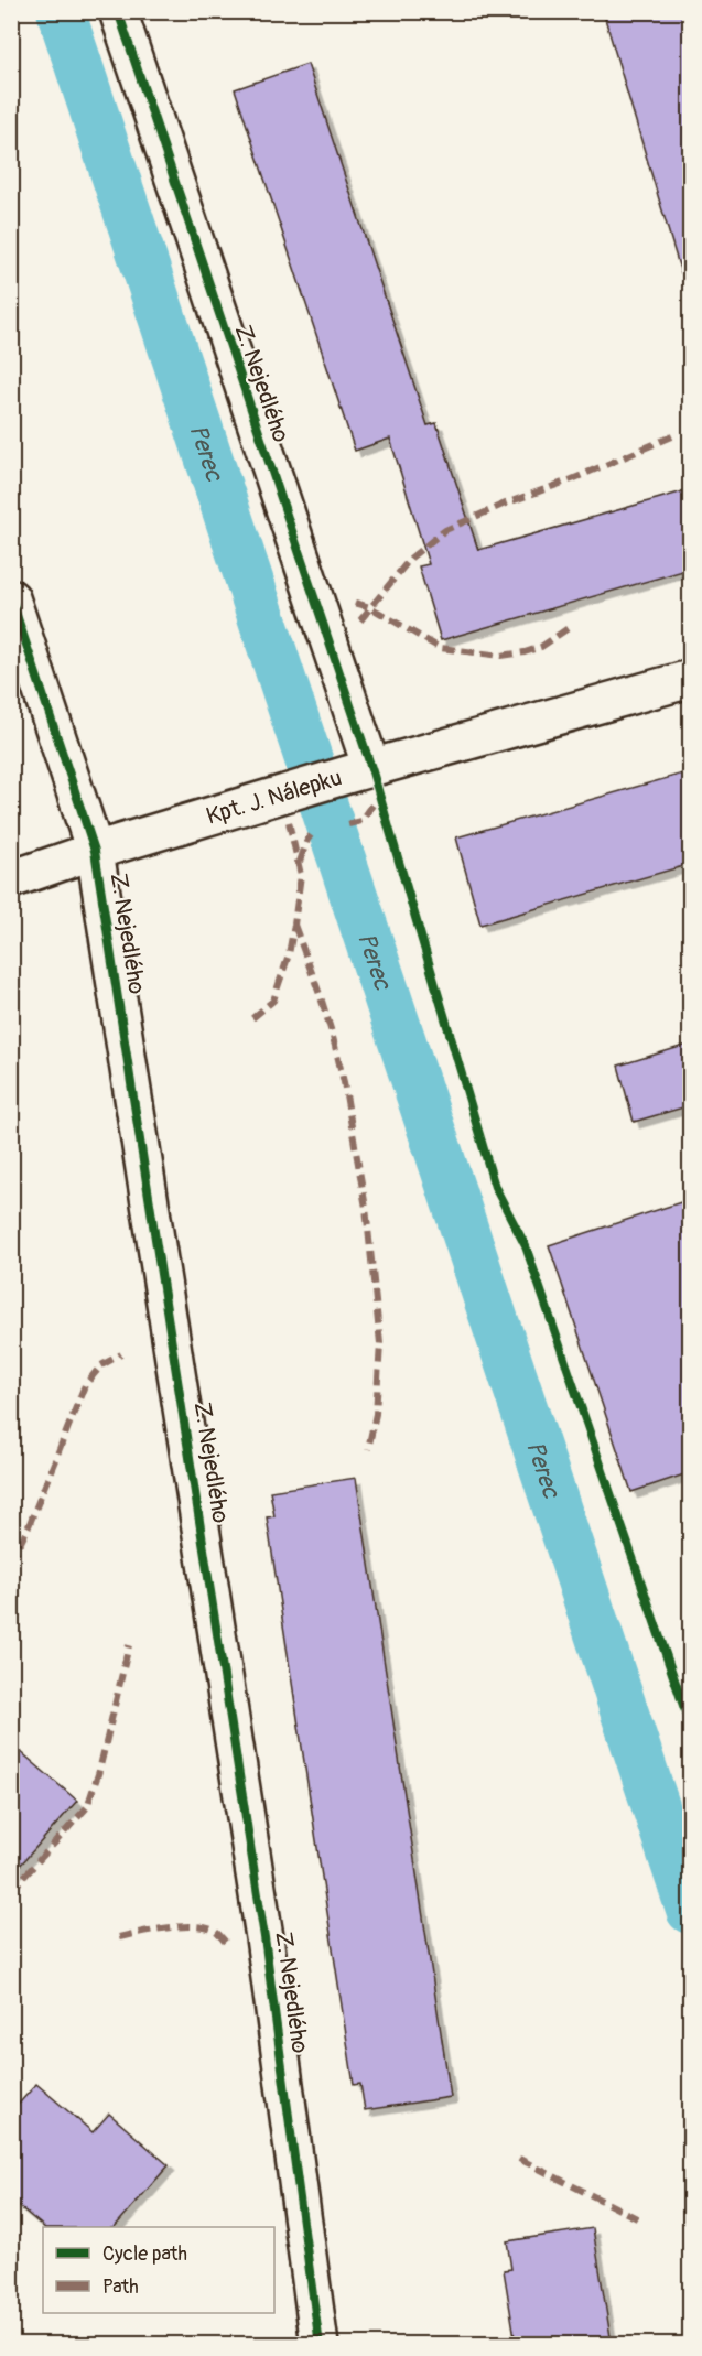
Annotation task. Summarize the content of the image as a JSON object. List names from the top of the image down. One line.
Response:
{"streets":{"street":["Z. Nejedlého","Kpt. J. Nálepku"]},"crossings":[["Z. Nejedlého","Kpt. J. Nálepku"]],"water":["Perec"],"legend":["Cycle path","Path"]}
